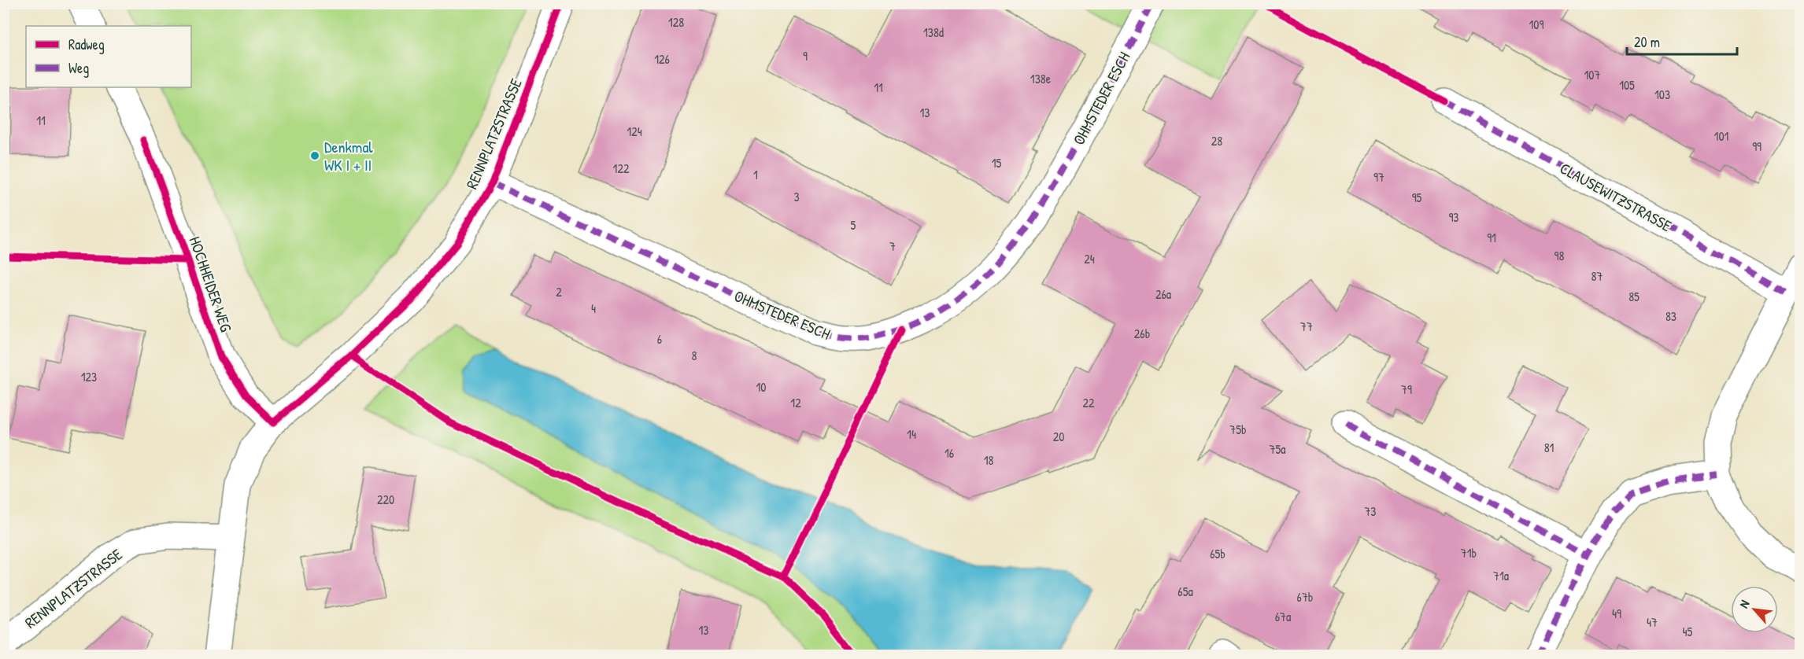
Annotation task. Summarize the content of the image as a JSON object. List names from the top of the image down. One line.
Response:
{"streets":{"street":["OHMSTEDER ESCH","RENNPLATZSTRASSE","CLAUSEWITZSTRASSE","HOCHHEIDER WEG"]},"crossings":[["OHMSTEDER ESCH","RENNPLATZSTRASSE"],["RENNPLATZSTRASSE","HOCHHEIDER WEG"]],"places":["Denkmal WK I + II"],"house_numbers":["128","109","138d","9","126","107","138e","105","11","103","13","11","124","101","28","99","15","122","1","97","3","95","93","5","91","7","98","24","87","2","26a","85","4","83","77","26b","6","8","123","10","79","12","22","75b","14","20","81","75a","16","18","220","73","71b","65b","71a","65a","67b","49","67a","47","13","45"],"legend":["Radweg","Weg"],"scale_bar":"20 m","north":"top left"}
